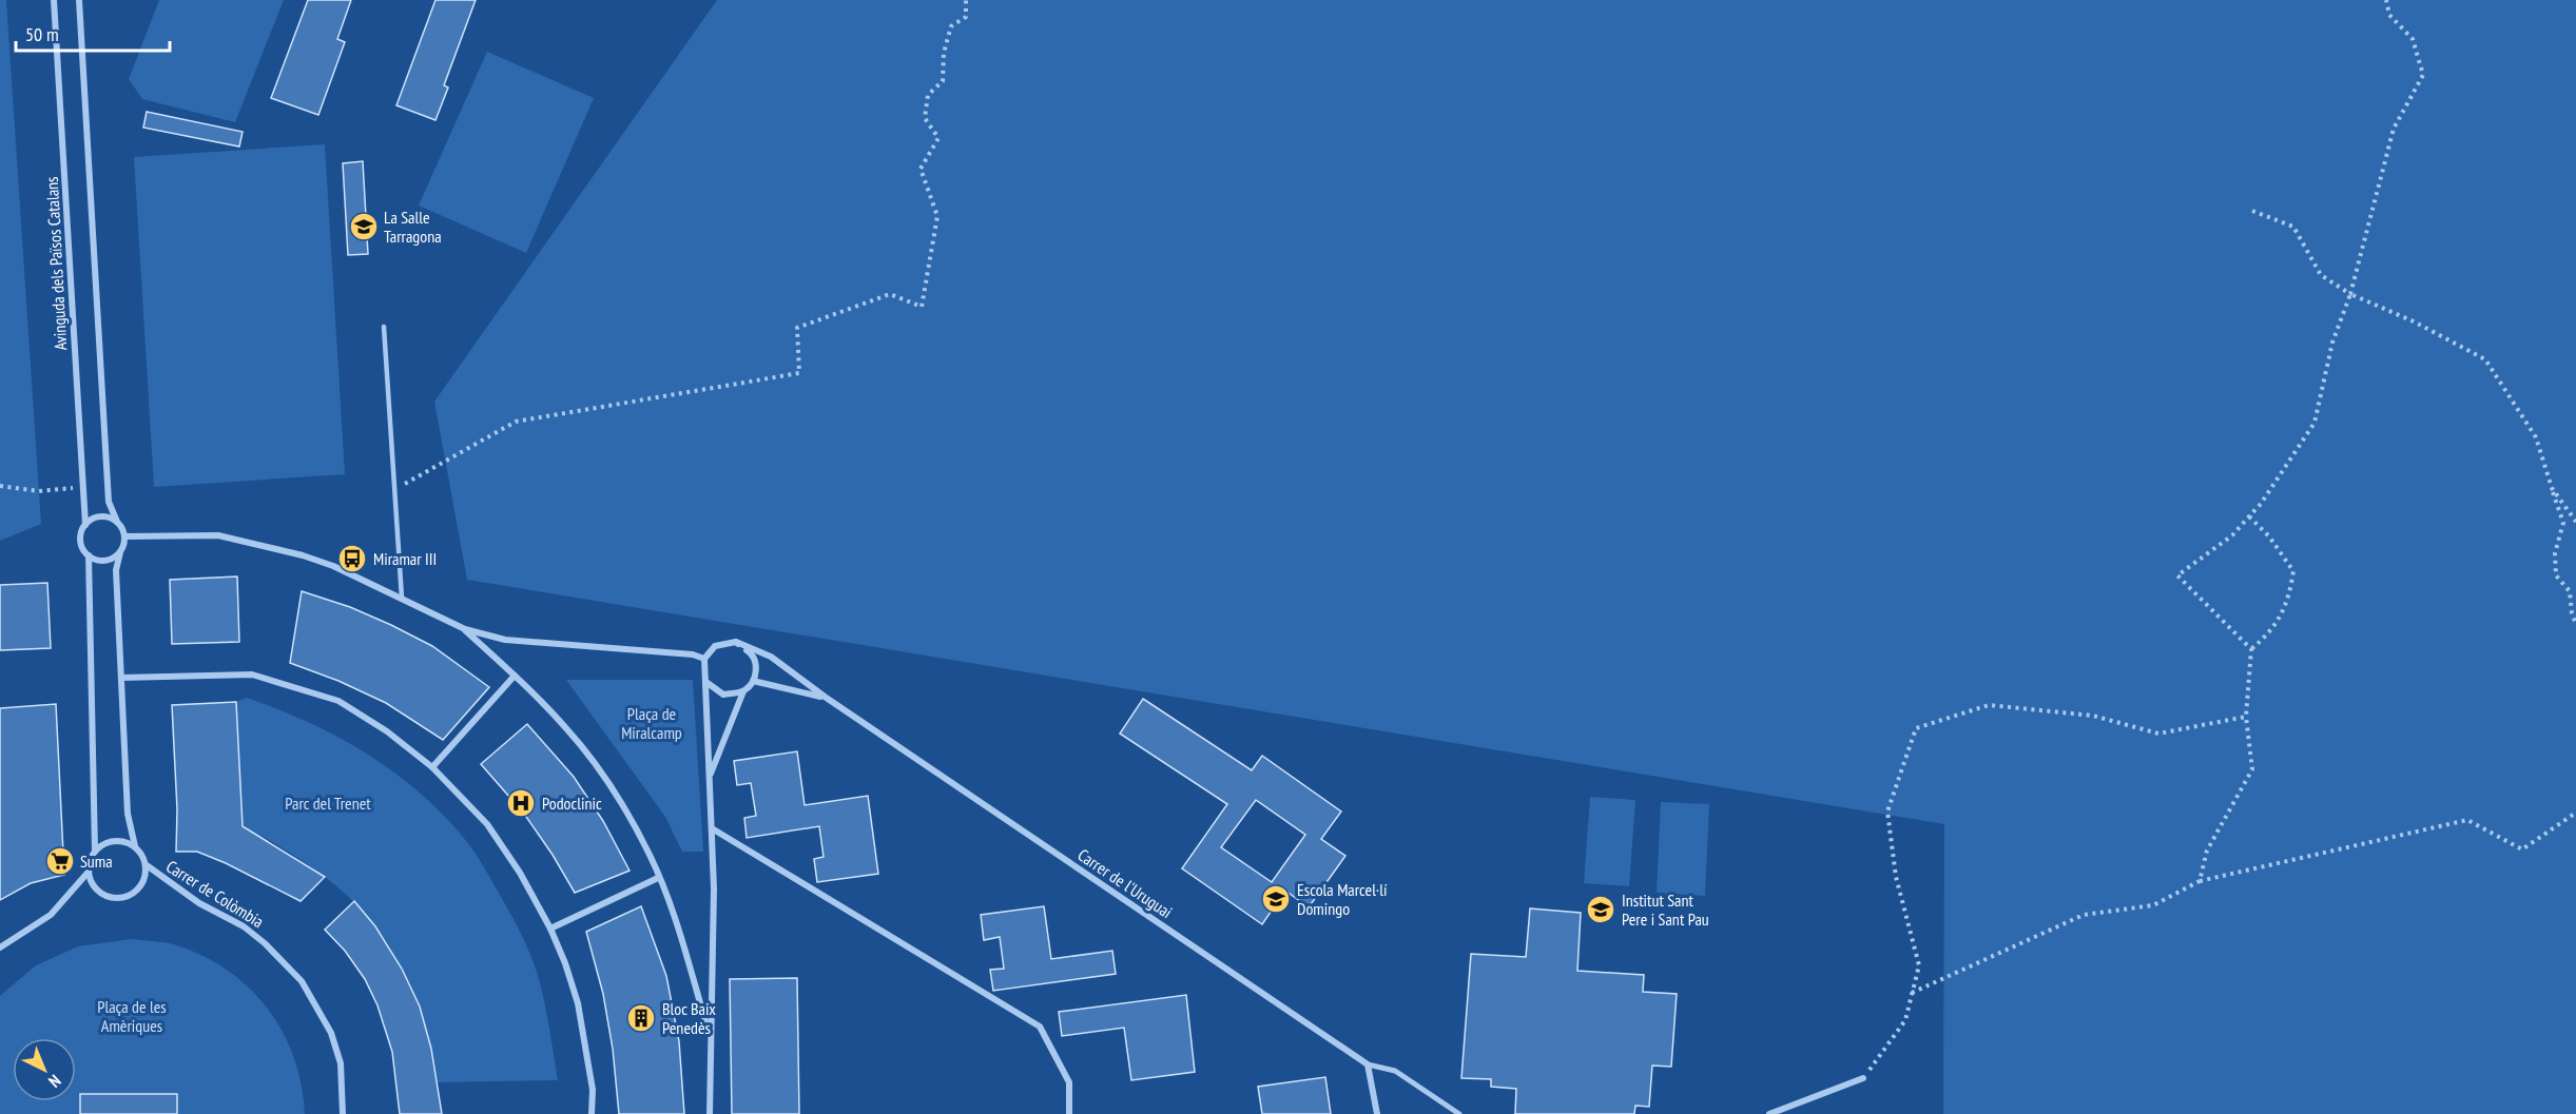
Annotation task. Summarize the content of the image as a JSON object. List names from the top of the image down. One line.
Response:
{"streets":{"street":["Avinguda dels Països Catalans","Carrer de l'Uruguai","Carrer de Colòmbia"]},"parks":["Plaça de Miralcamp","Parc del Trenet","Plaça de les Amèriques"],"places":{"school or university":["La Salle Tarragona","Escola Marcel·lí Domingo","Institut Sant Pere i Sant Pau"],"bus stop":["Miramar III"],"hospital":["Podoclinic"],"supermarket":["Suma"],"building":["Bloc Baix Penedès"]},"scale_bar":"50 m","north":"bottom right"}
